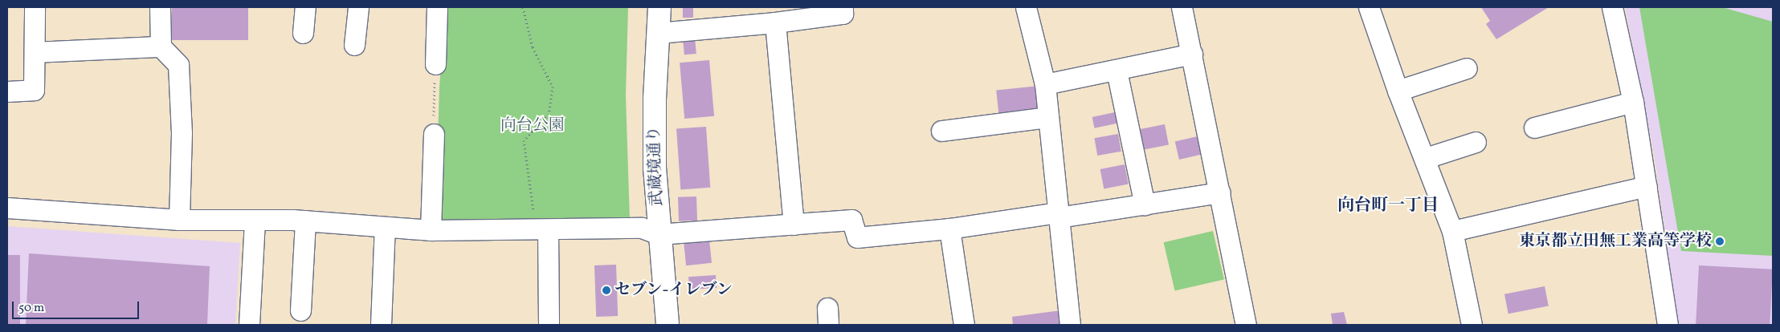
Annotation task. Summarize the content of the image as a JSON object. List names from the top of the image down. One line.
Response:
{"streets":{"main road":["武蔵境通り"]},"districts":["向台町一丁目"],"parks":["向台公園"],"places":["東京都立田無工業高等学校","セブン-イレブン"],"scale_bar":"50 m"}
